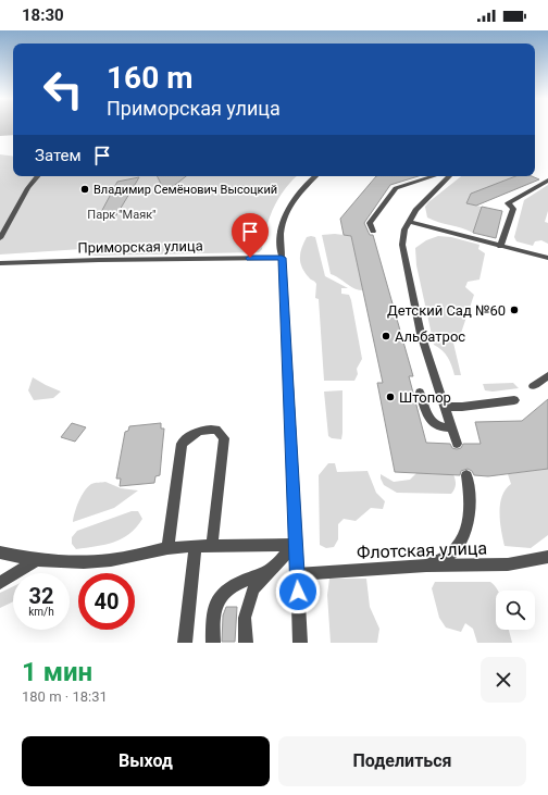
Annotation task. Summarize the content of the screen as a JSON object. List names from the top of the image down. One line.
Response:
{"streets":{"street":["Приморская улица","Флотская улица"]},"parks":["Парк \"Маяк\""],"places":["Владимир Семёнович Высоцкий","Детский Сад №60","Альбатрос","Штопор"],"page":{"status":"18:30","turn":["160 m","Приморская улица"],"then":"Затем","speed":"32 km/h","limit":"40","heading":["1 мин","180 m · 18:31"],"buttons":["Выход","Поделиться"]}}
